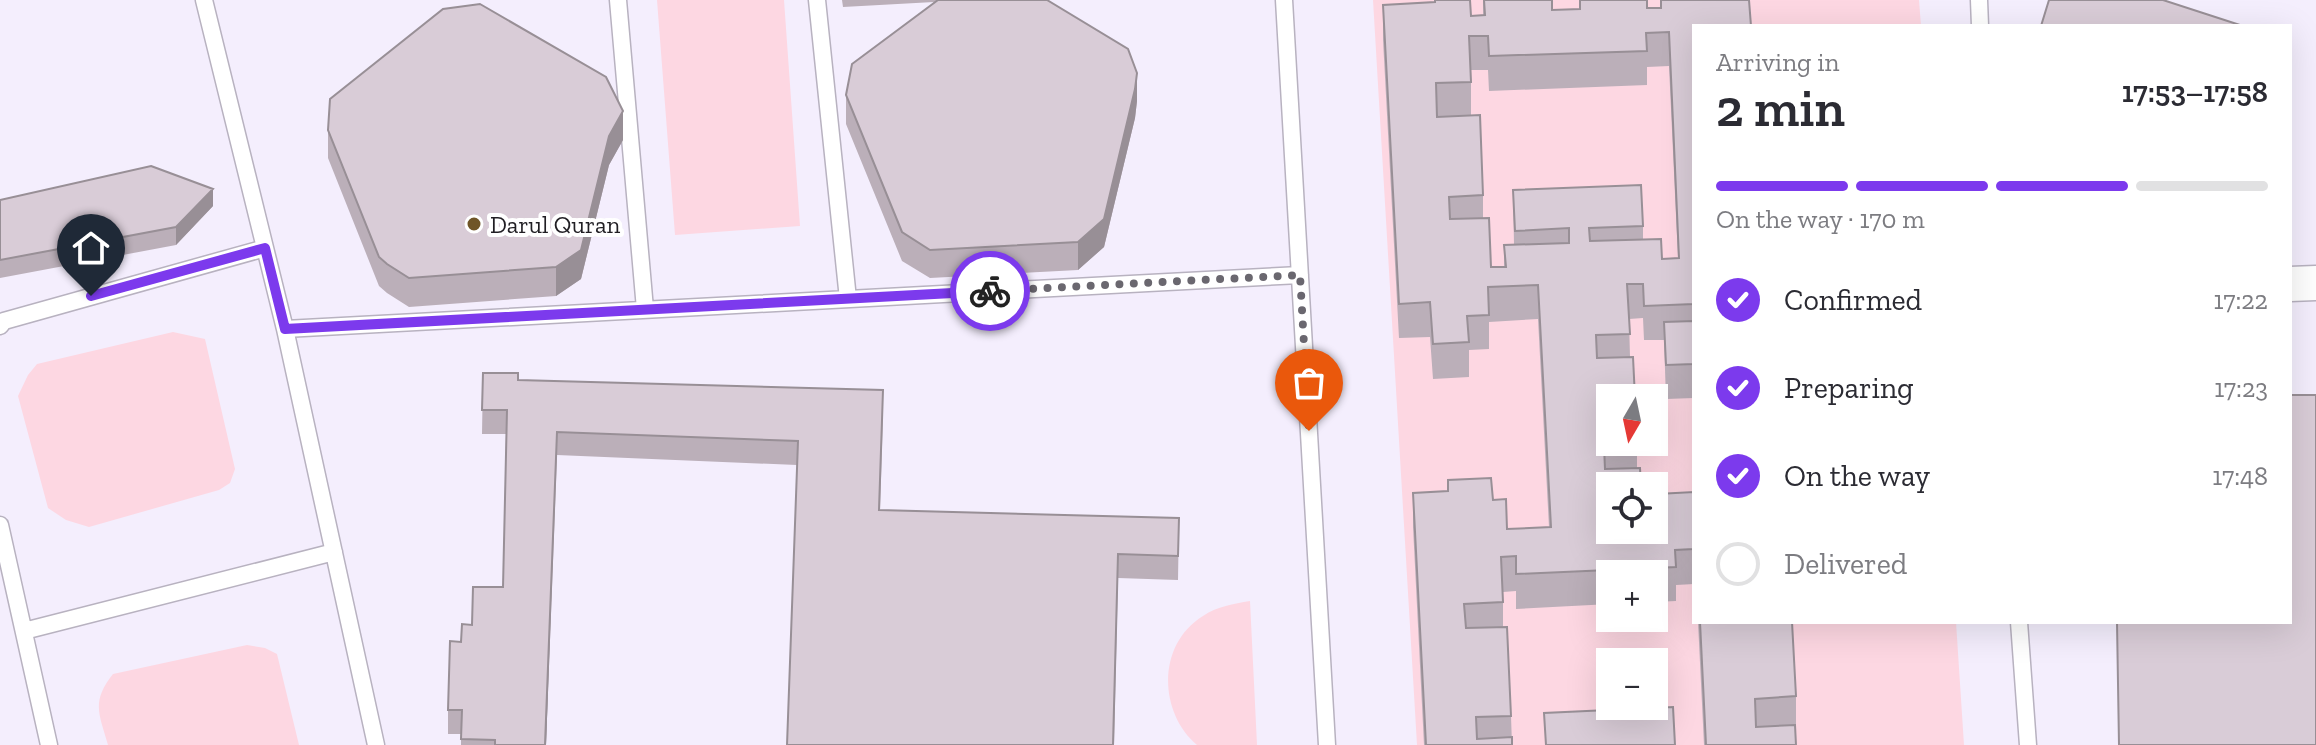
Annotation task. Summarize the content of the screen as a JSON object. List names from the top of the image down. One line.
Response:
{"places":["Darul Quran"],"north":"bottom","page":{"heading":["2 min","Arriving in","17:53–17:58"],"bar":"On the way · 170 m","list":[["Confirmed","17:22"],["Preparing","17:23"],["On the way","17:48"],"Delivered"],"map_buttons":["+","−"]}}
